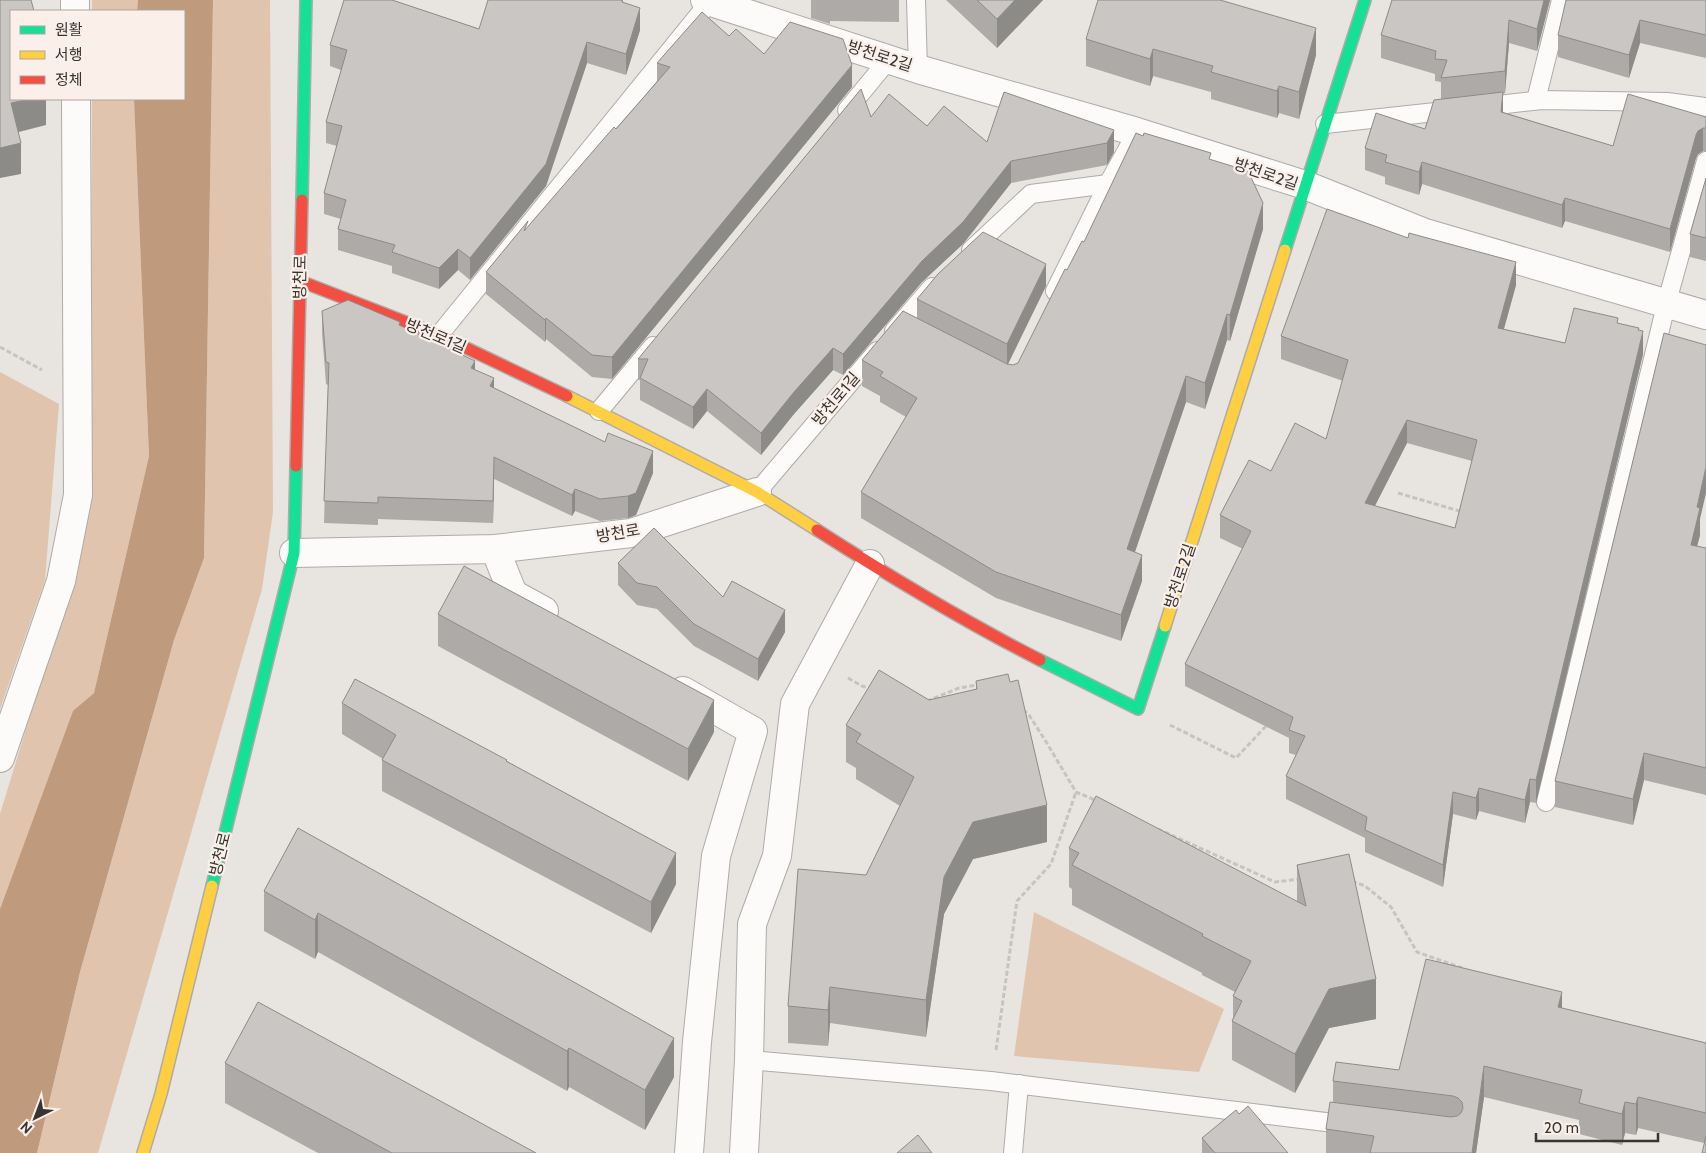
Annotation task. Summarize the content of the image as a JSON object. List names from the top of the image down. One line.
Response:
{"streets":{"street":["방천로2길","방천로","방천로1길"]},"crossings":[["방천로2길","방천로1길"],["방천로","방천로1길"]],"legend":["원활","서행","정체"],"scale_bar":"20 m","north":"bottom left"}
